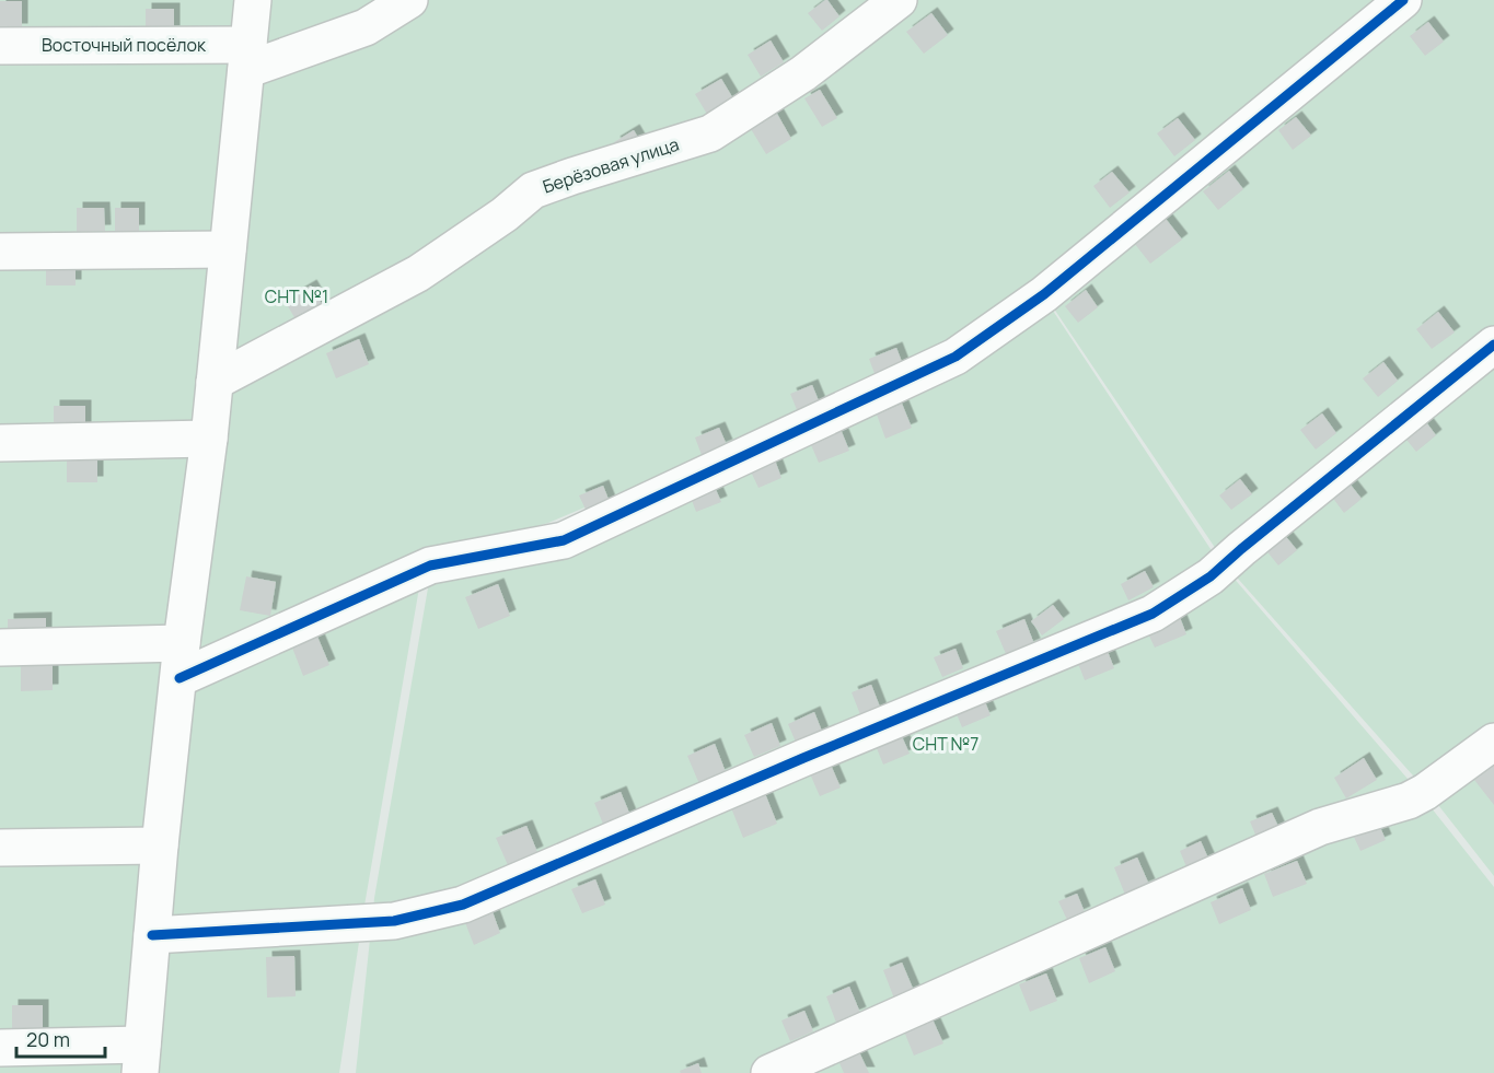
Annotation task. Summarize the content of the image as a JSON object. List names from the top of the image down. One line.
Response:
{"streets":{"street":["Восточный посёлок","Берёзовая улица"]},"parks":["СНТ №1","СНТ №7"],"scale_bar":"20 m"}
